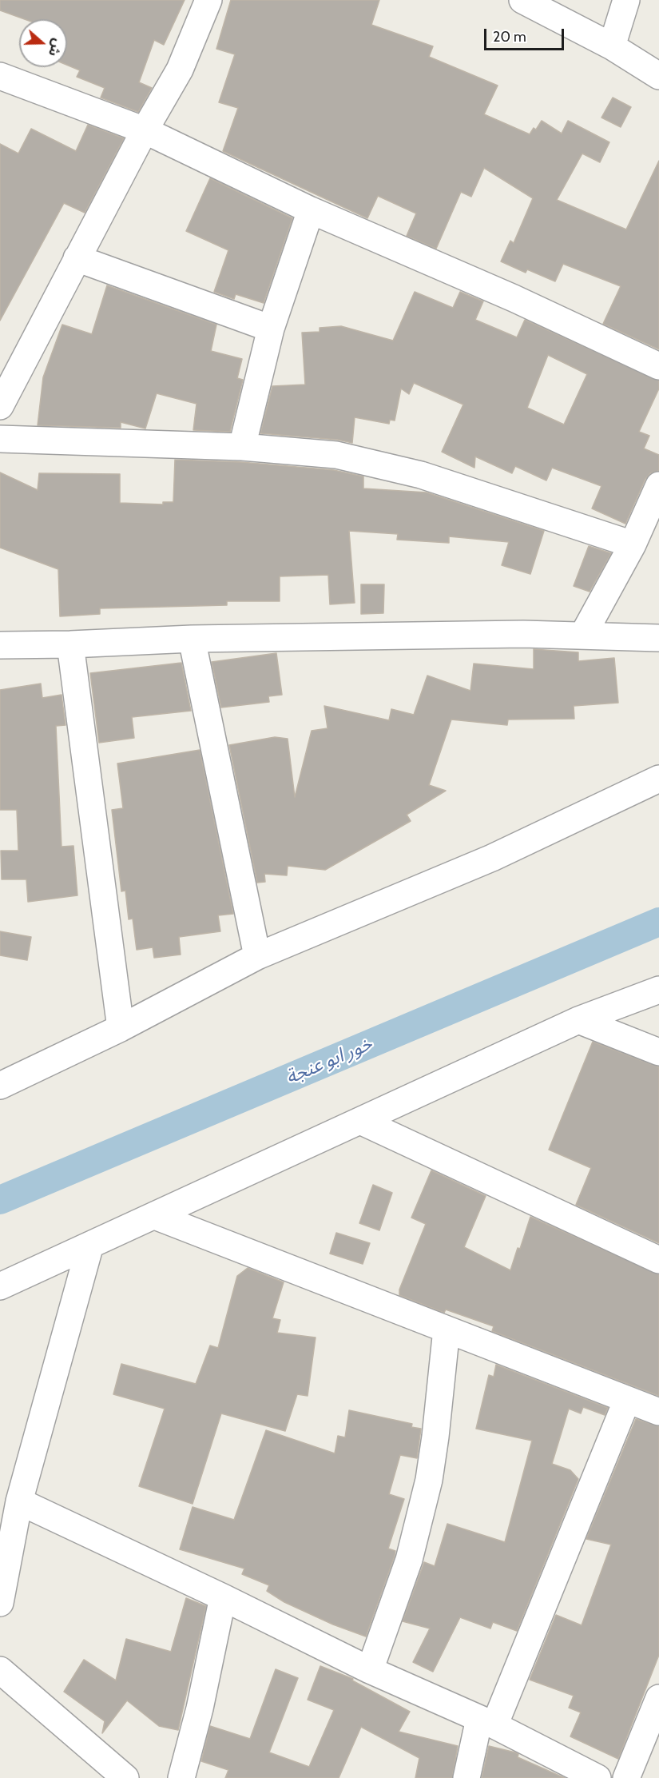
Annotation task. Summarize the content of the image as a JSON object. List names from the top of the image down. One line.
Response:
{"water":["خور ابو عنجة"],"scale_bar":"20 m","north":"right"}
